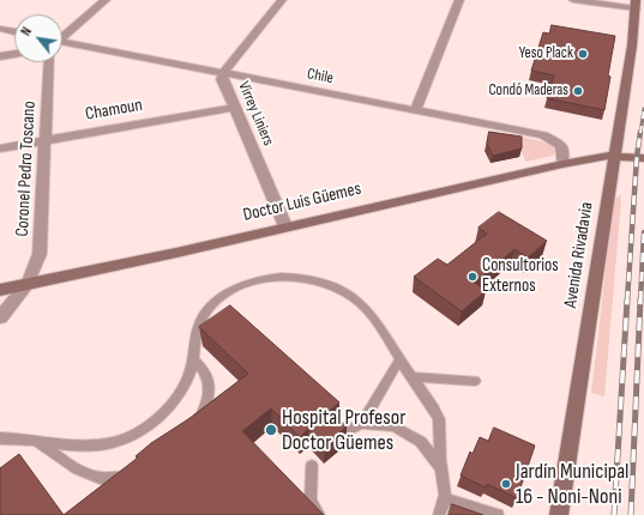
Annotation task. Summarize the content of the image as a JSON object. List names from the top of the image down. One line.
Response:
{"streets":{"main road":["Doctor Luis Güemes","Avenida Rivadavia"],"street":["Chile","Chamoun","Virrey Liniers","Coronel Pedro Toscano"]},"crossings":[["Chile","Virrey Liniers"],["Chile","Doctor Luis Güemes"],["Chamoun","Virrey Liniers"],["Chamoun","Coronel Pedro Toscano"],["Virrey Liniers","Doctor Luis Güemes"],["Coronel Pedro Toscano","Doctor Luis Güemes"],["Doctor Luis Güemes","Avenida Rivadavia"]],"places":["Yeso Plack","Condó Maderas","Consultorios Externos","Hospital Profesor Doctor Güemes","Jardín Municipal 16 - Noni-Noni"],"north":"top left"}
